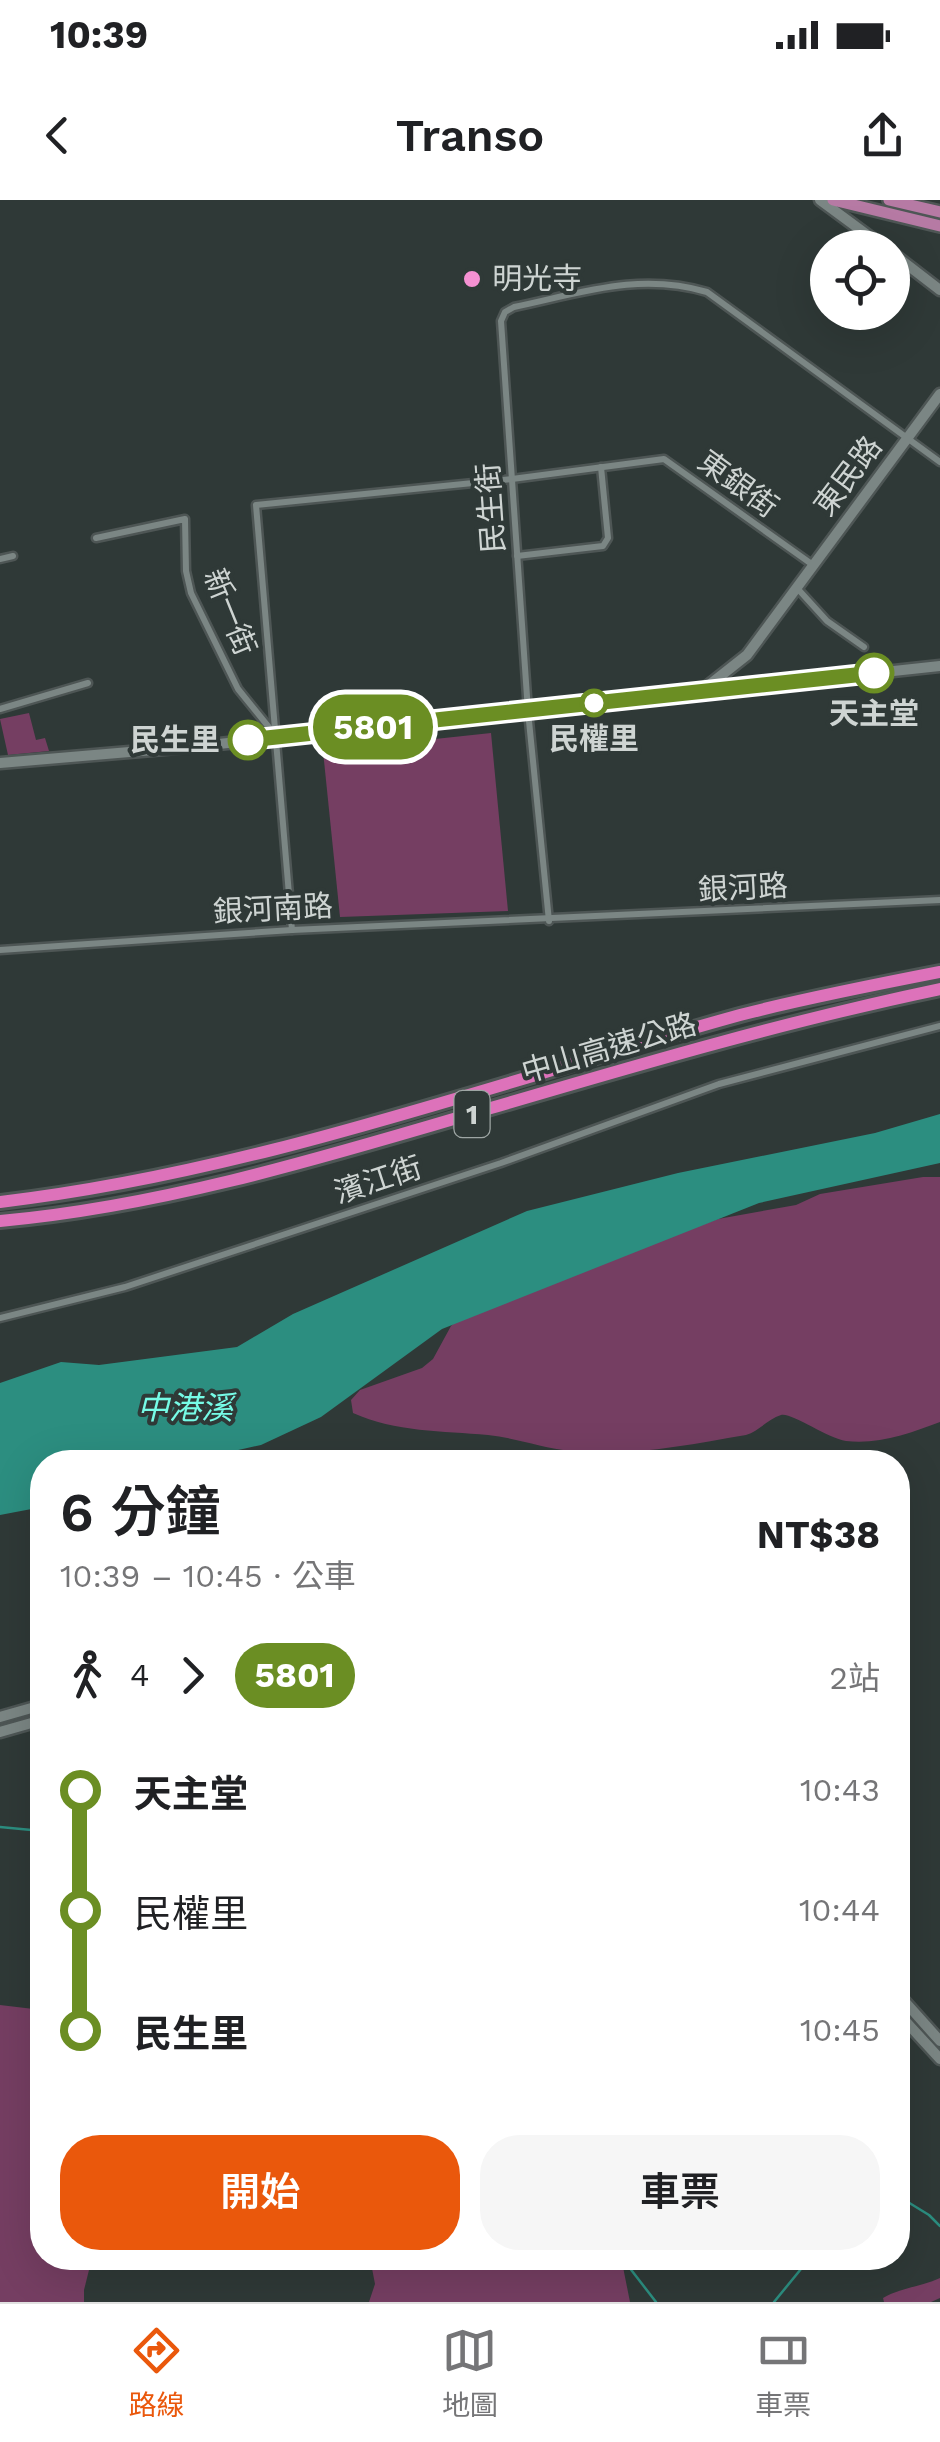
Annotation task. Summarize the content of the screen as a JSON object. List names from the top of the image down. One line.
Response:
{"streets":{"highway":["中山高速公路","1"],"street":["東民路","東銀街","民生街","新一街","銀河路","銀河南路","濱江街"]},"crossings":[["東民路","東銀街"],["東民路","民生街"],["東銀街","民生街"],["東銀街","新一街"],["民生街","銀河路"],["民生街","銀河南路"],["銀河路","銀河南路"]],"water":["中港溪"],"places":["明光寺","天主堂","民權里","民生里"],"lines":["bus line 5801"],"page":{"status":"10:39","header":"Transo","on_map":"5801","heading":["6 分鐘","10:39 – 10:45 · 公車","NT$38"],"legs":["4","5801","2站"],"list":[{"name":"天主堂","value":"10:43"},{"name":"民權里","value":"10:44"},{"name":"民生里","value":"10:45"}],"buttons":["開始","車票"],"tabs":["路線","地圖","車票"]}}
